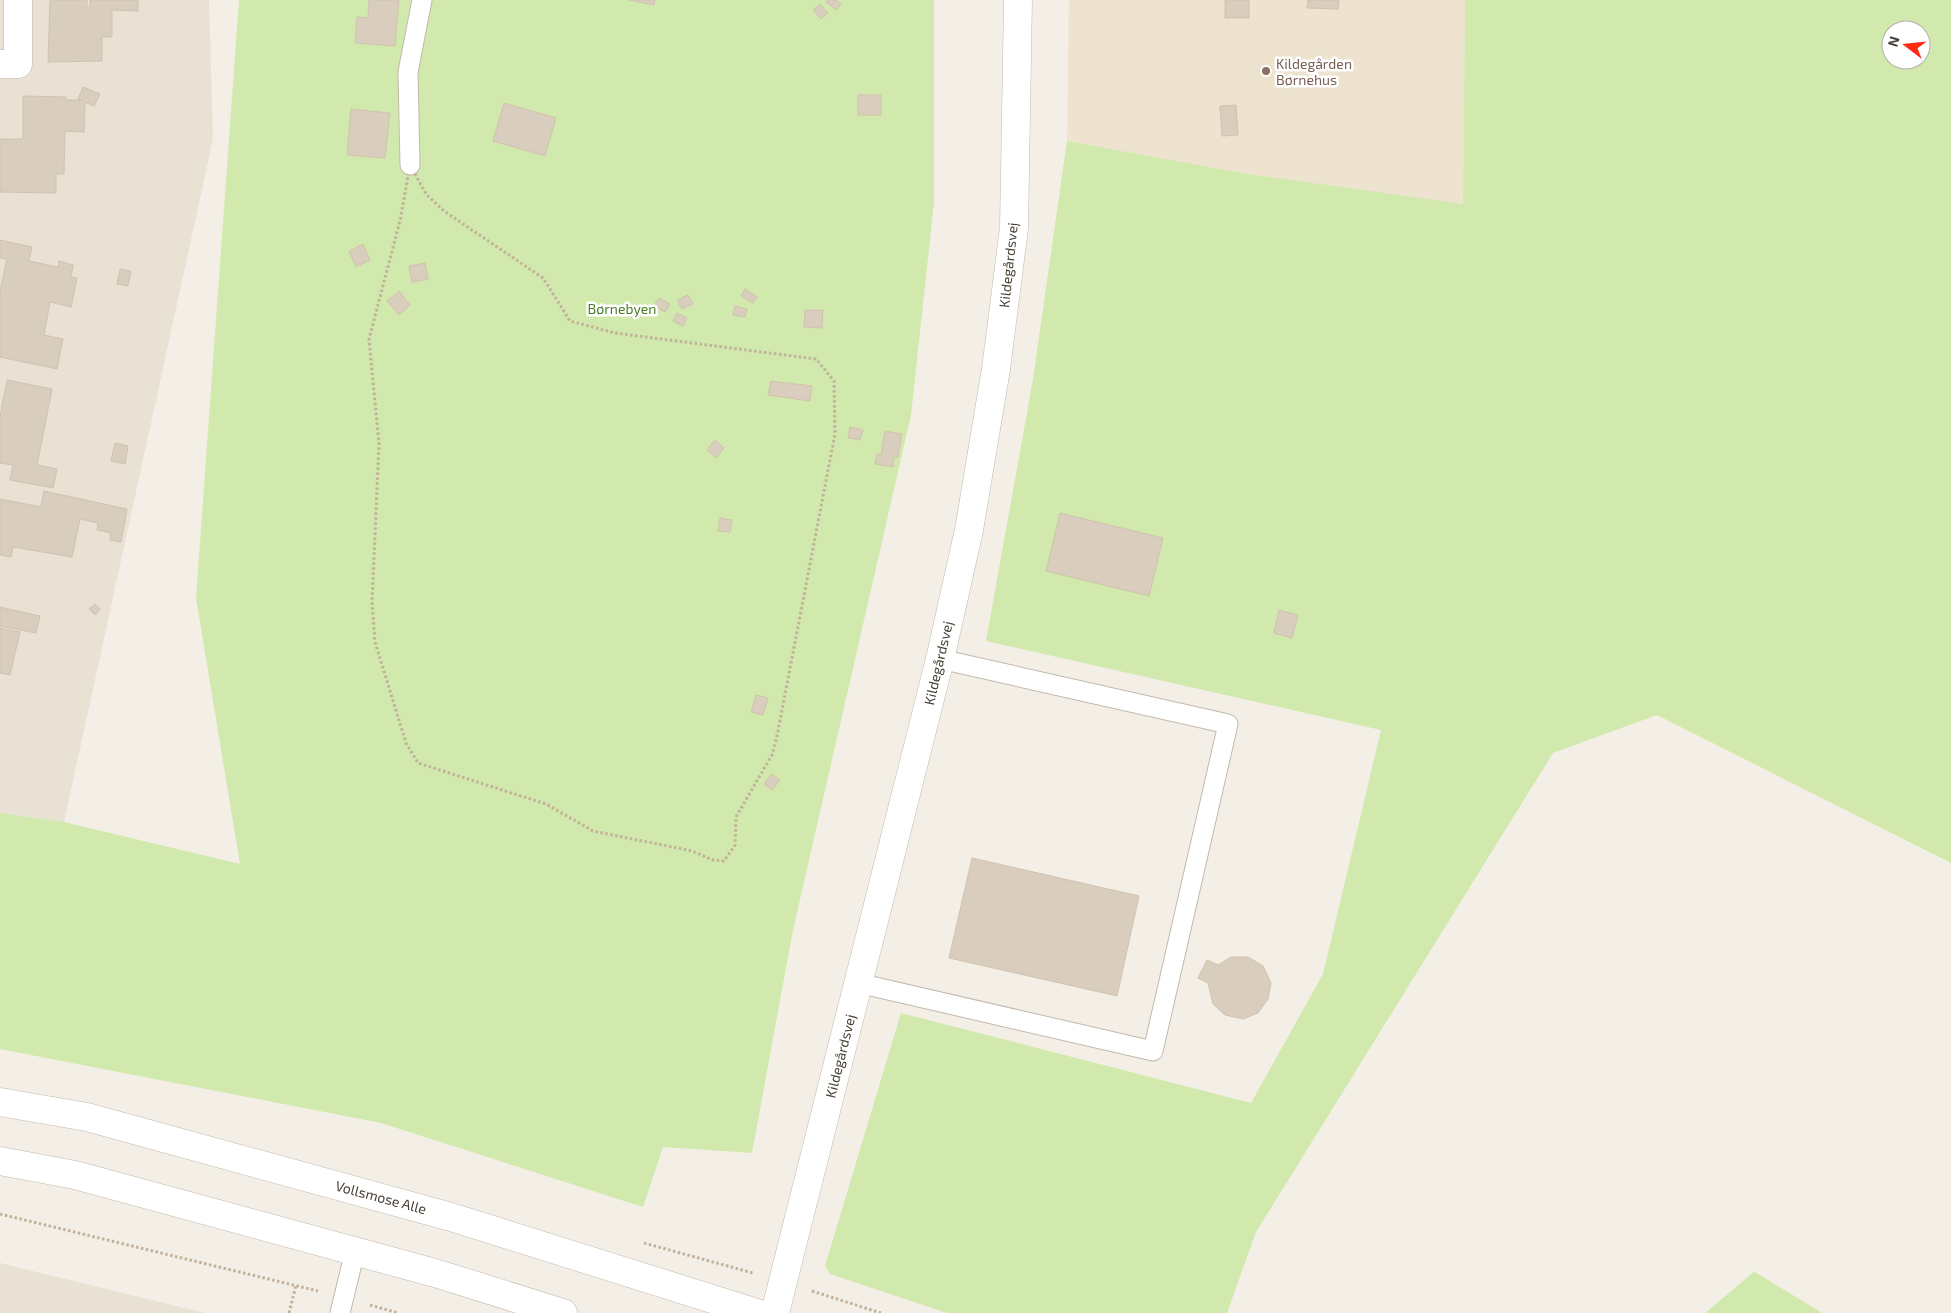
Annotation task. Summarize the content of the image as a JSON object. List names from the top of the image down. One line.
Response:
{"streets":{"street":["Kildegårdsvej","Vollsmose Alle"]},"parks":["Børnebyen"],"places":["Kildegården Børnehus"],"north":"left"}
